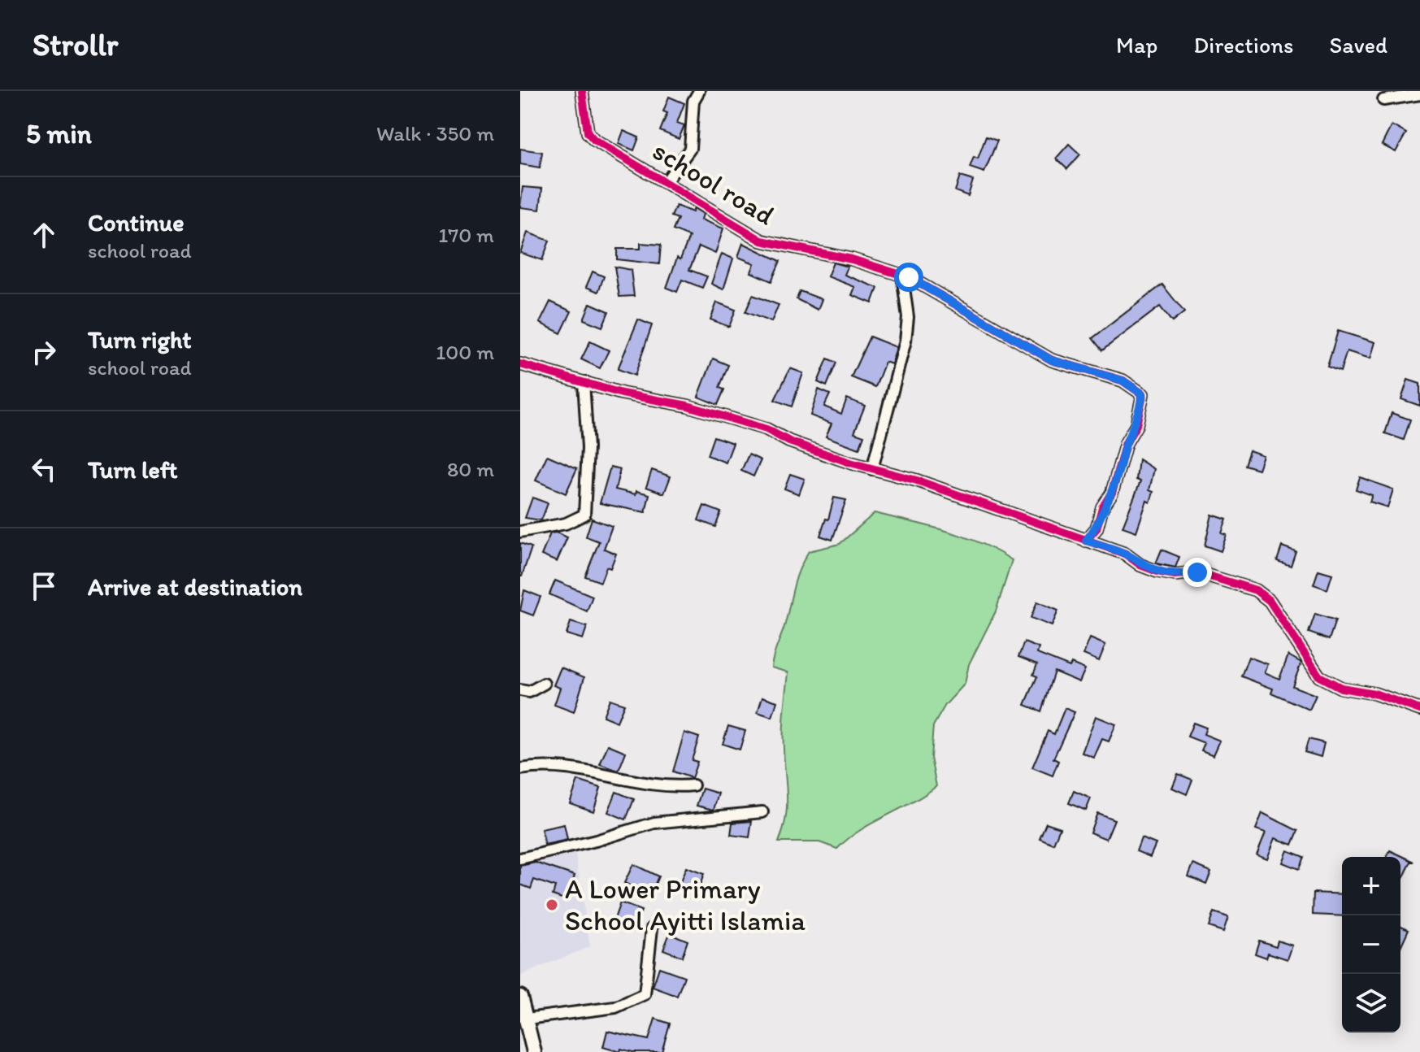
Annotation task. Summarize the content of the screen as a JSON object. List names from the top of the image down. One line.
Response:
{"streets":{"street":["school road"]},"places":["A Lower Primary School Ayitti Islamia"],"page":{"header":"Strollr","nav":["Map","Directions","Saved"],"heading":["5 min","Walk · 350 m"],"list":[["Continue","school road","170 m"],["Turn right","school road","100 m"],["Turn left","80 m"],"Arrive at destination"],"map_buttons":["+","−"]}}
